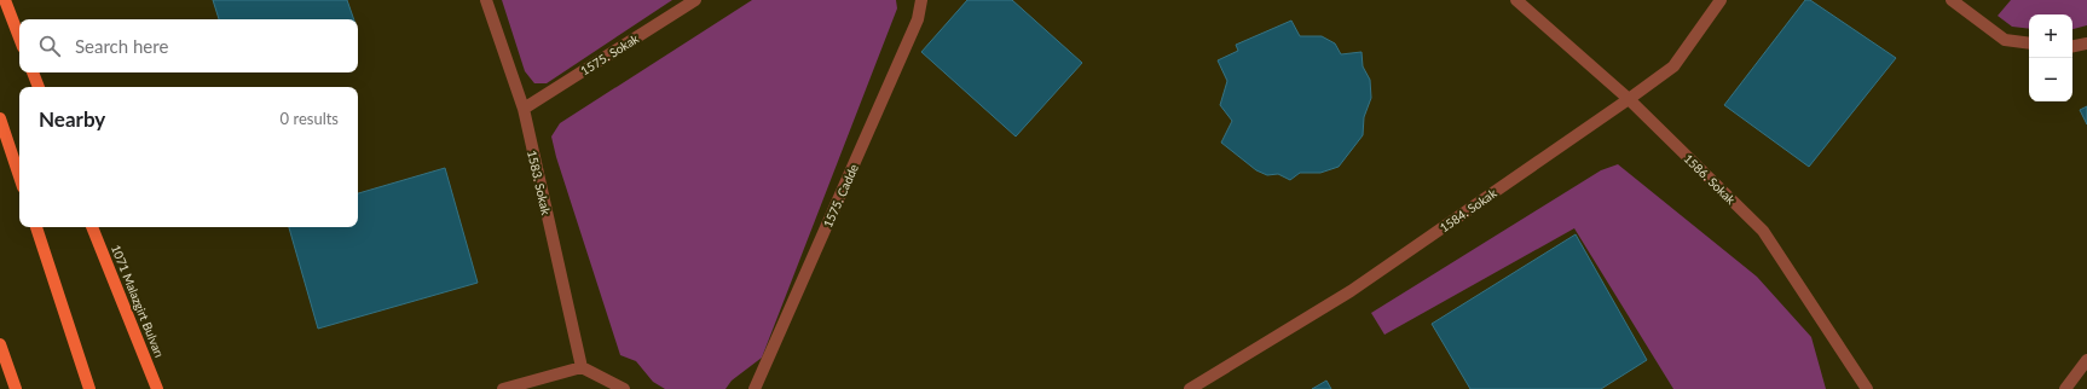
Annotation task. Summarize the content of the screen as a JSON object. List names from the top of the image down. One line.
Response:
{"streets":{"main road":["1071 Malazgirt Bulvarı"],"street":["1575. Sokak","1586. Sokak","1583. Sokak","1575. Cadde","1584. Sokak"]},"crossings":[["1575. Sokak","1583. Sokak"],["1586. Sokak","1584. Sokak"]],"page":{"map_buttons":["+","−"],"search":"Search here","heading":["Nearby","0 results"]}}
